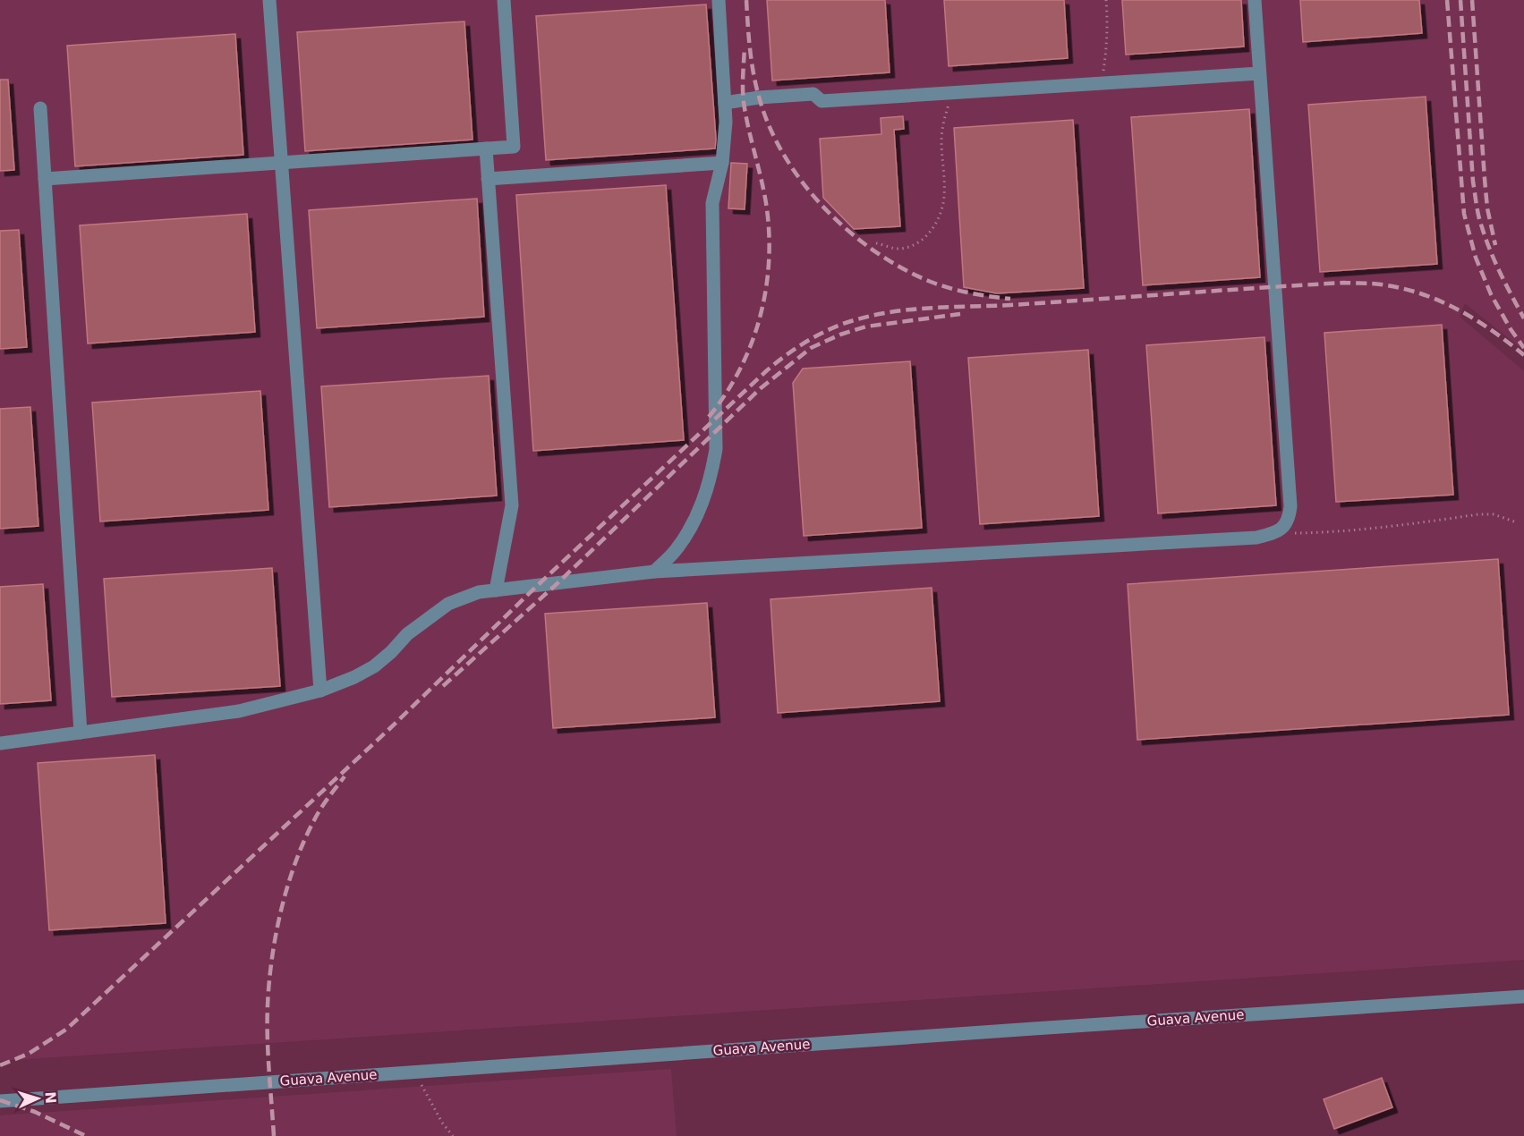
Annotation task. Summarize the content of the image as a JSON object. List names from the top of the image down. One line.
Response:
{"streets":{"street":["Guava Avenue"]},"north":"right"}
